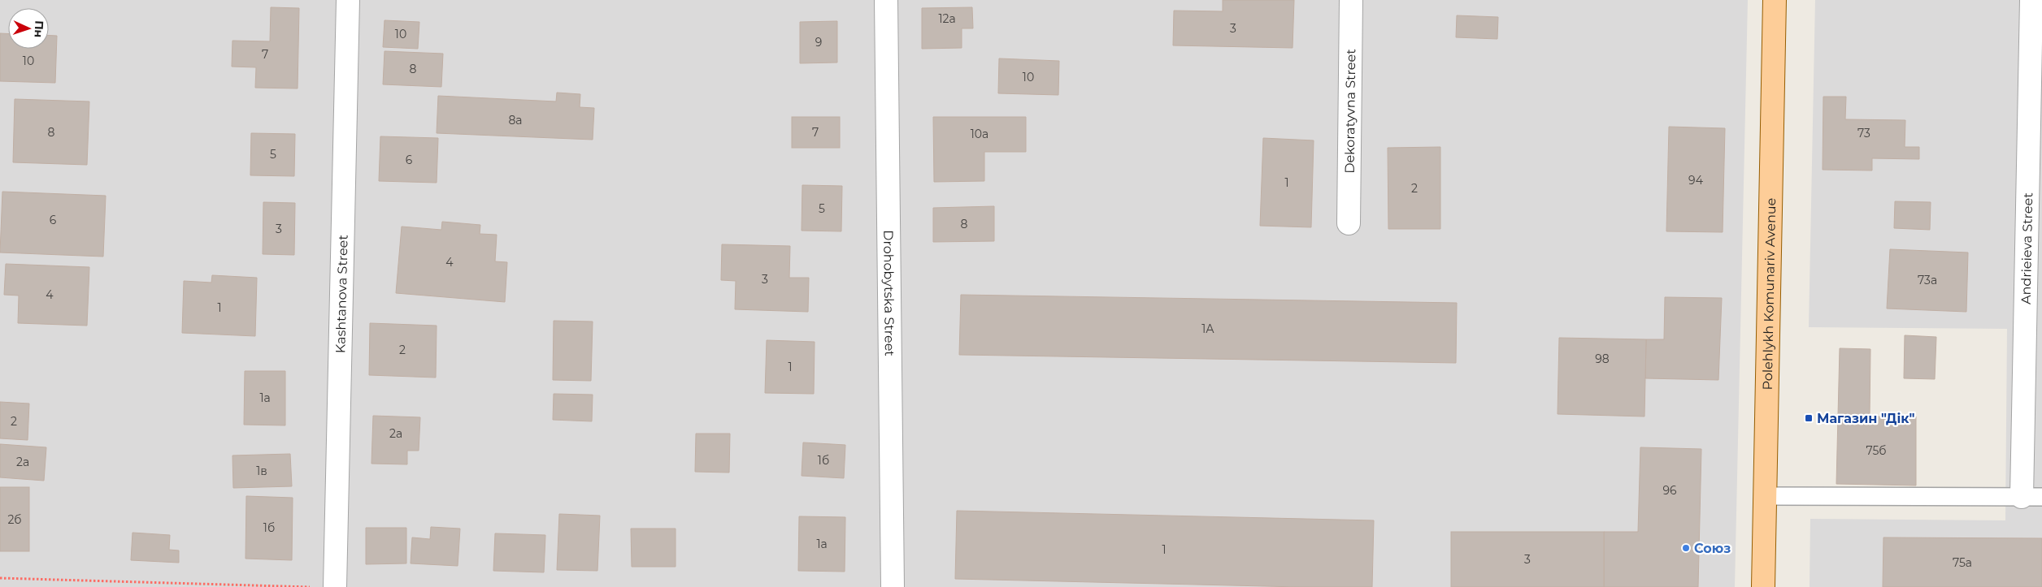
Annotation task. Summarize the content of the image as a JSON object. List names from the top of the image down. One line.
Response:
{"streets":{"main road":["Polehlykh Komunariv Avenue"],"street":["Dekoratyvna Street","Andrieieva Street","Drohobytska Street","Kashtanova Street"]},"places":{"transit":["Магазин \"Дік\""],"other":["Союз"]},"house_numbers":["12а","3","10","9","7","10","8","10","8а","8","7","73","10а","5","6","94","1","2","5","6","8","3","4","3","73а","4","1","1А","2","98","1","1а","2","2а","75б","1б","2а","1в","96","2б","1б","1а","1","3","75а"],"north":"right"}
